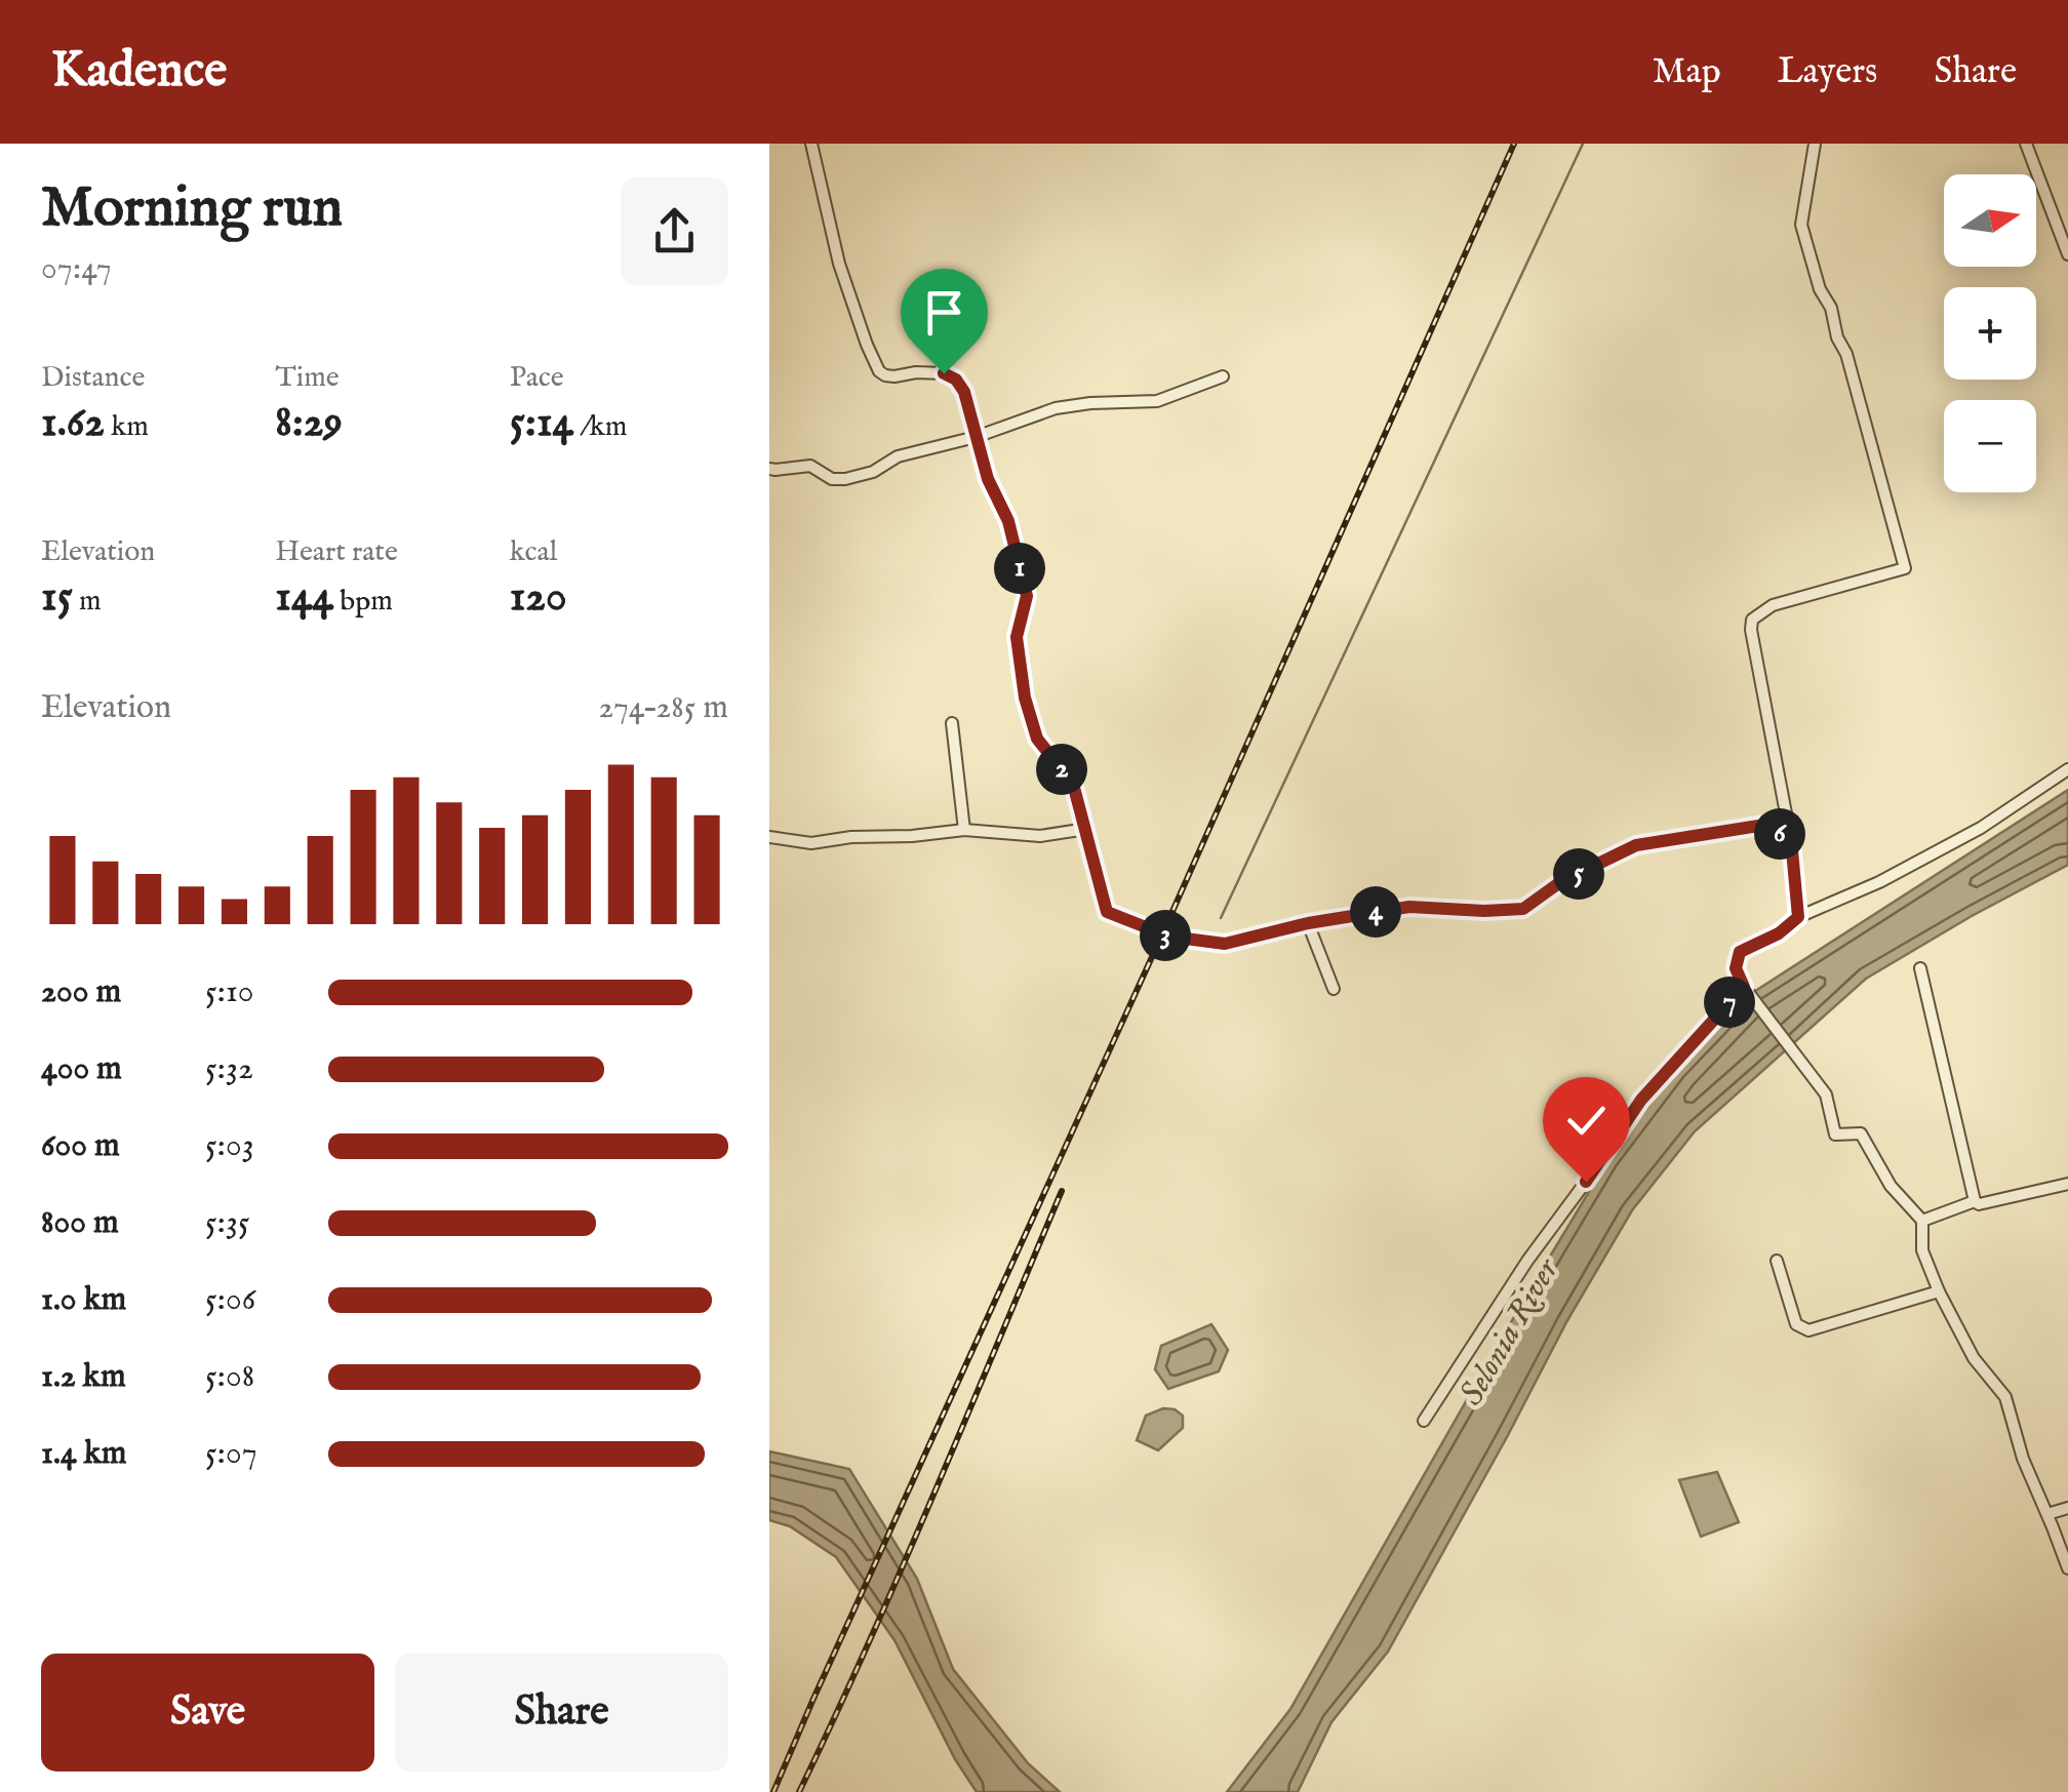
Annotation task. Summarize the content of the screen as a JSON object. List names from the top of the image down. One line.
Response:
{"water":["Selonia River"],"north":"right","page":{"header":"Kadence","nav":["Map","Layers","Share"],"heading":["Morning run","07:47"],"map_buttons":["+","−"],"stats":[["Distance","1.62 km"],["Time","8:29"],["Pace","5:14 /km"],["Elevation","15 m"],["Heart rate","144 bpm"],["kcal","120"]],"pins":["1","2","6","5","4","3","7"],"chart":["Elevation","274–285 m"],"list":[{"name":"200 m","note":"5:10"},{"name":"400 m","note":"5:32"},{"name":"600 m","note":"5:03"},{"name":"800 m","note":"5:35"},{"name":"1.0 km","note":"5:06"},{"name":"1.2 km","note":"5:08"},{"name":"1.4 km","note":"5:07"}],"buttons":["Save","Share"]}}
